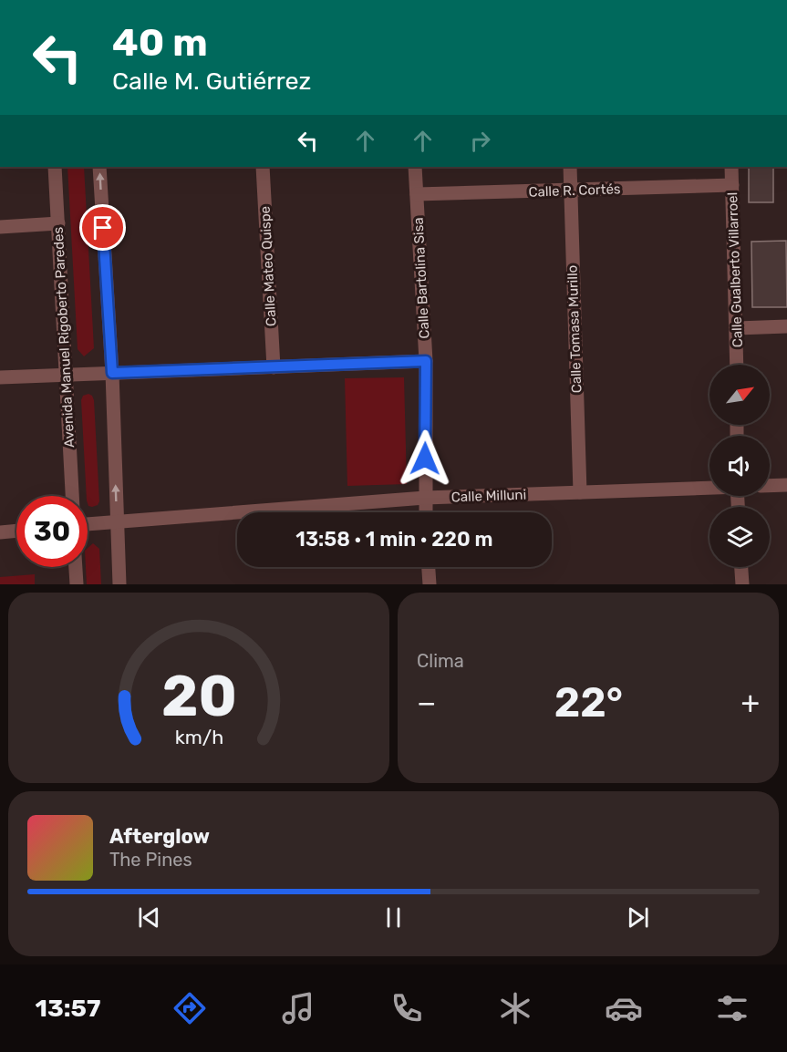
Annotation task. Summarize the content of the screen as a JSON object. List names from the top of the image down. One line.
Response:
{"streets":{"street":["Calle R. Cortés","Calle Mateo Quispe","Calle Gualberto Villarroel","Calle Bartolina Sisa","Calle Tomasa Murillo","Avenida Manuel Rigoberto Paredes","Calle Milluni"]},"crossings":[["Calle R. Cortés","Calle Gualberto Villarroel"],["Calle R. Cortés","Calle Bartolina Sisa"],["Calle R. Cortés","Calle Tomasa Murillo"],["Calle Bartolina Sisa","Calle Milluni"],["Calle Tomasa Murillo","Calle Milluni"]],"north":"top right","page":{"turn":["40 m","Calle M. Gutiérrez"],"limit":"30","trip":"13:58 · 1 min · 220 m","tile":"Clima","heat":["−","22°","+"],"song":["Afterglow","The Pines"],"tabs":"13:57","gauge":["20","km/h"]}}
